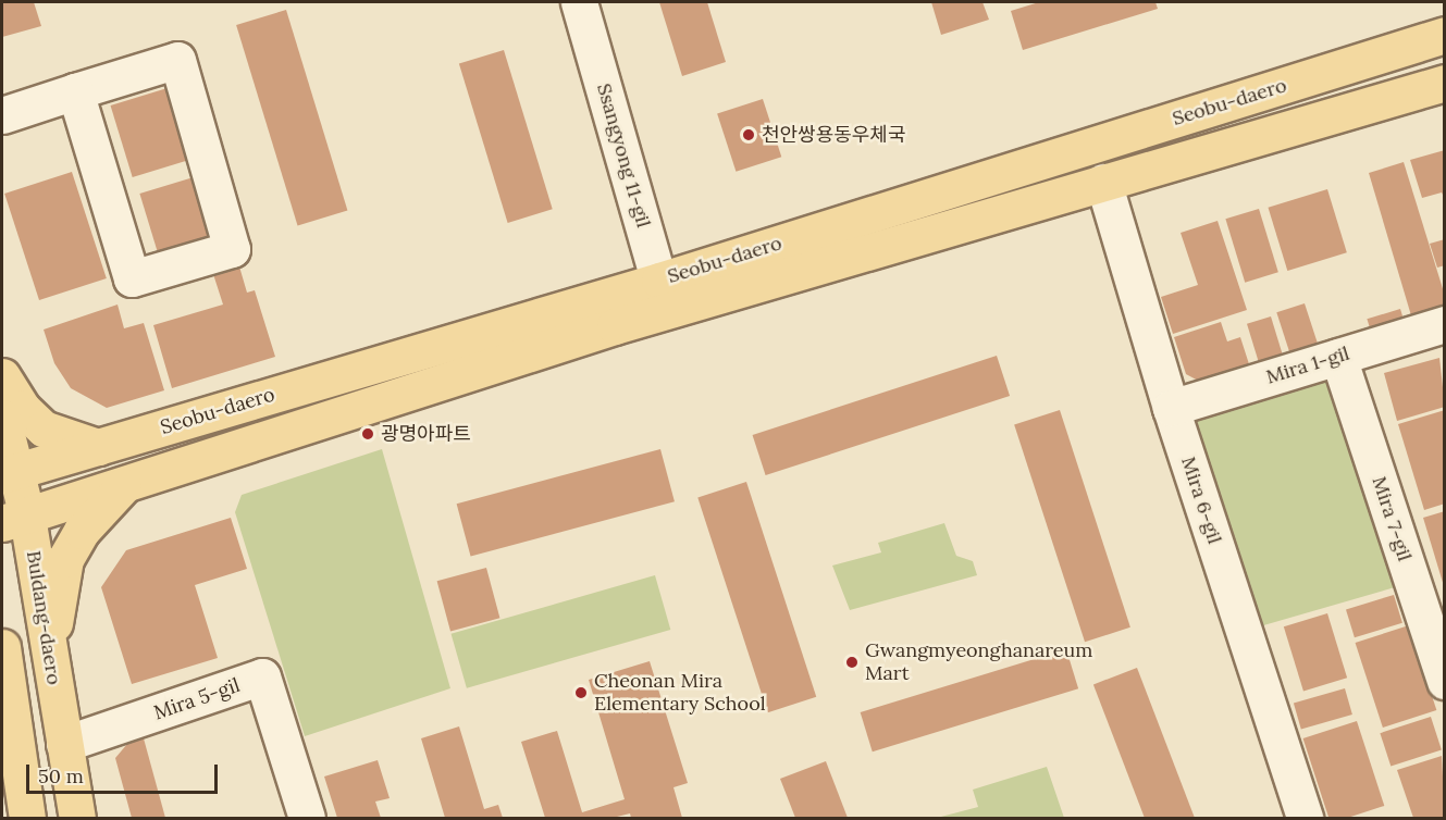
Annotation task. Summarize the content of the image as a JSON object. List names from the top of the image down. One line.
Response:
{"streets":{"main road":["Seobu-daero","Buldang-daero"],"street":["Ssangyong 11-gil","Mira 1-gil","Mira 6-gil","Mira 7-gil","Mira 5-gil"]},"crossings":[["Seobu-daero","Ssangyong 11-gil"],["Seobu-daero","Mira 6-gil"],["Seobu-daero","Buldang-daero"],["Mira 1-gil","Mira 6-gil"],["Mira 1-gil","Mira 7-gil"],["Buldang-daero","Mira 5-gil"]],"places":["천안쌍용동우체국","광명아파트","Gwangmyeonghanareum Mart","Cheonan Mira Elementary School"],"scale_bar":"50 m"}
